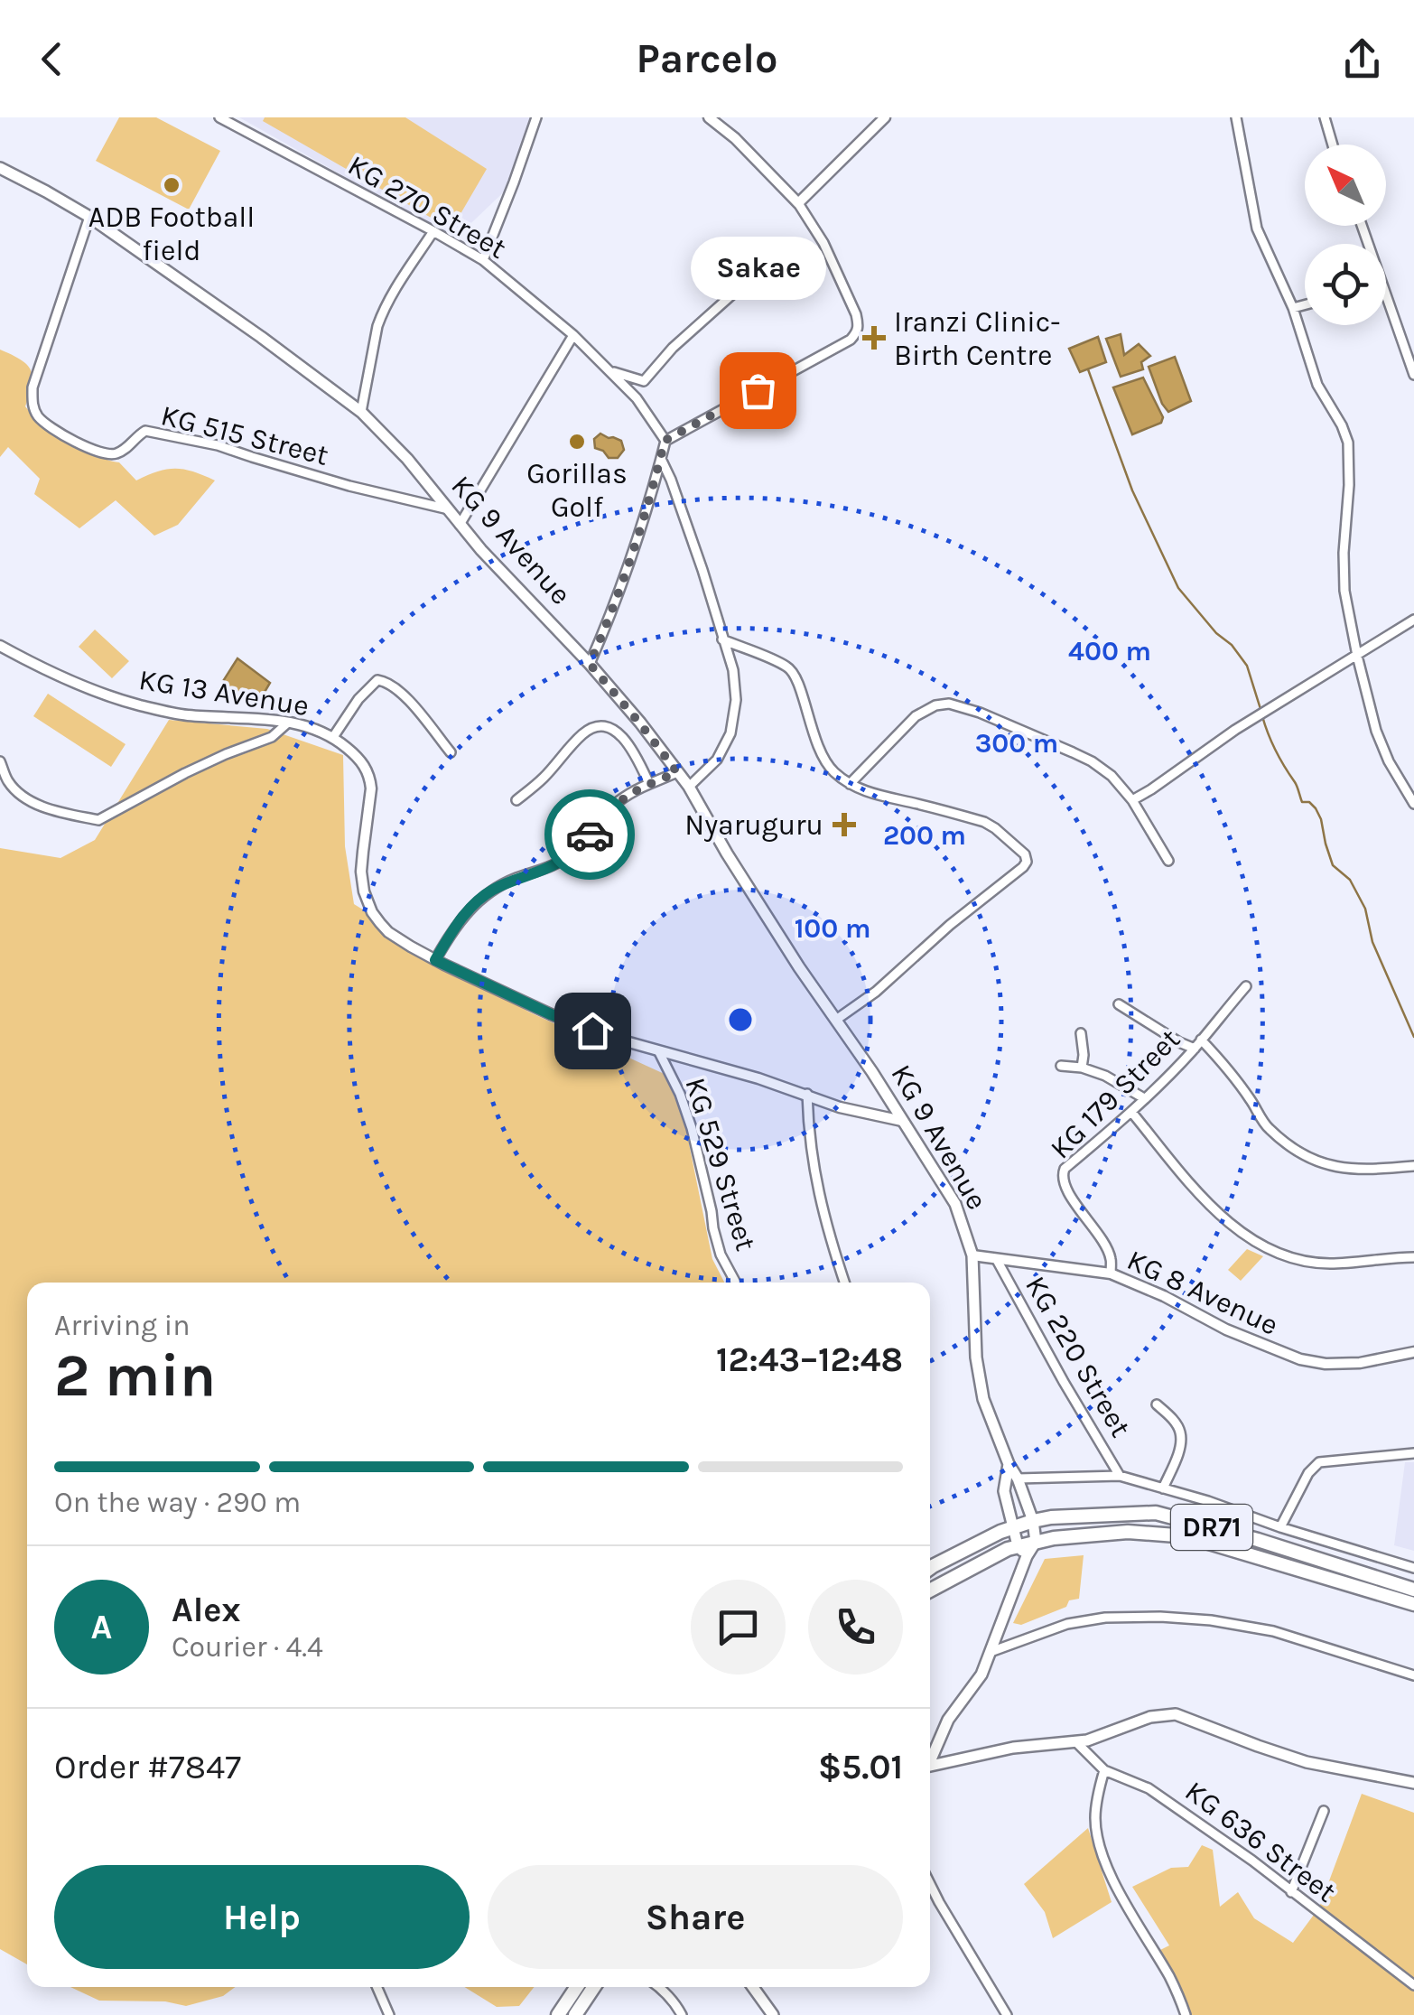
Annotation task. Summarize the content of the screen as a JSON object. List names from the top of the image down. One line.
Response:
{"streets":{"main road":["KG 9 Avenue","DR71"],"street":["KG 270 Street","KG 515 Street","KG 13 Avenue","KG 179 Street","KG 529 Street","KG 8 Avenue","KG 220 Street","KG 636 Street"]},"crossings":[["KG 515 Street","KG 9 Avenue"],["KG 9 Avenue","KG 13 Avenue"],["KG 9 Avenue","KG 8 Avenue"],["KG 9 Avenue","DR71"],["KG 13 Avenue","KG 529 Street"],["KG 179 Street","KG 8 Avenue"],["KG 8 Avenue","KG 220 Street"]],"places":{"other":["ADB Football field","Sakae","Gorillas Golf"],"health":["Iranzi Clinic- Birth Centre","Nyaruguru"]},"north":"top left","page":{"header":"Parcelo","bubble":"Sakae","heading":["2 min","Arriving in","12:43–12:48"],"panel":["Alex","Courier · 4.4","Order #7847","$5.01"],"bar":"On the way · 290 m","round":"A","buttons":["Help","Share"]},"rings":["400 m","300 m","200 m","100 m"]}
